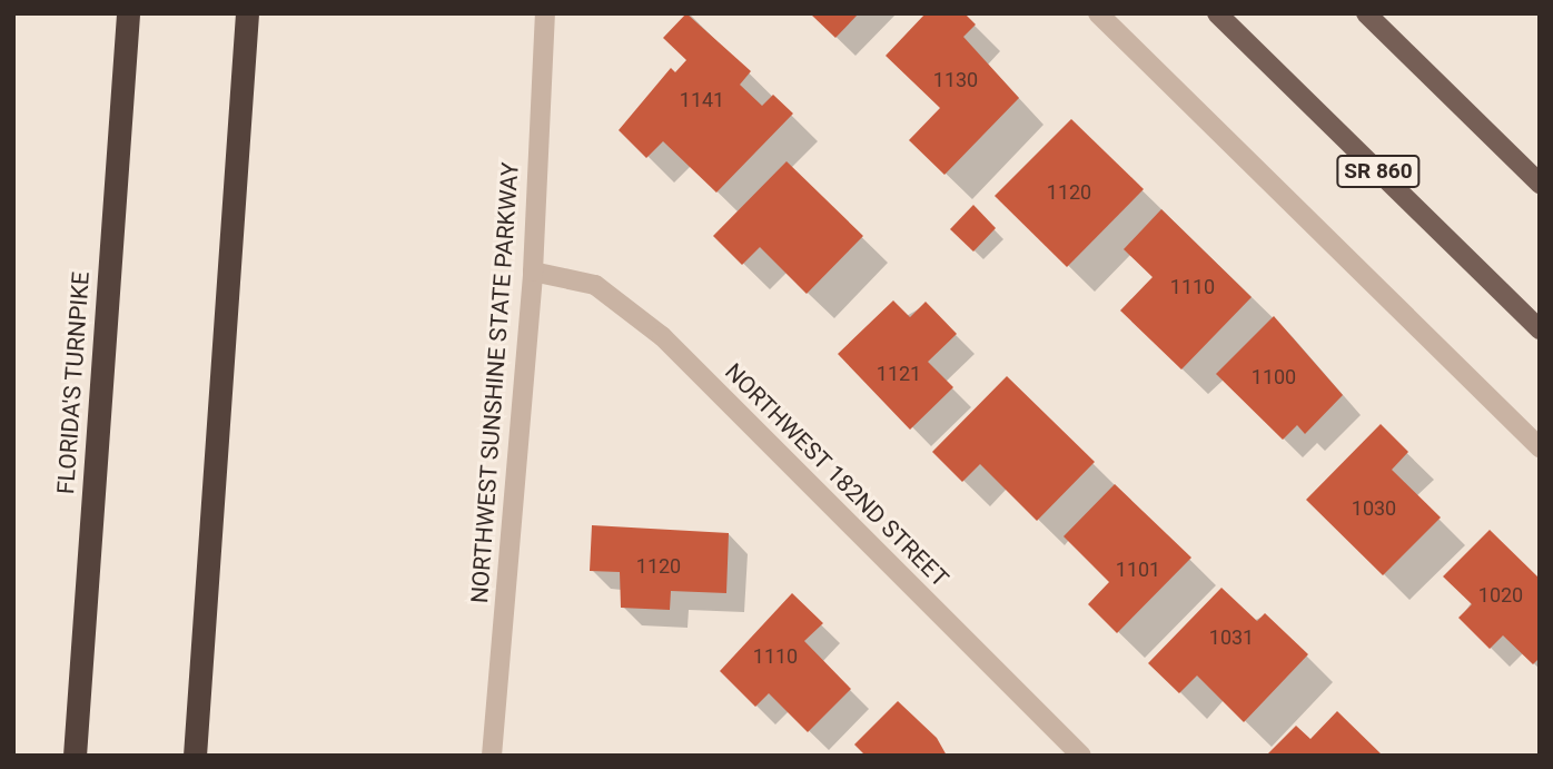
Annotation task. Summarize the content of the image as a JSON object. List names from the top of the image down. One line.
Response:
{"streets":{"highway":["FLORIDA'S TURNPIKE"],"main road":["SR 860"],"street":["NORTHWEST SUNSHINE STATE PARKWAY","NORTHWEST 182ND STREET"]},"crossings":[["NORTHWEST SUNSHINE STATE PARKWAY","NORTHWEST 182ND STREET"]],"house_numbers":["1130","1141","1120","1110","1121","1100","1030","1120","1101","1020","1031","1110"]}
